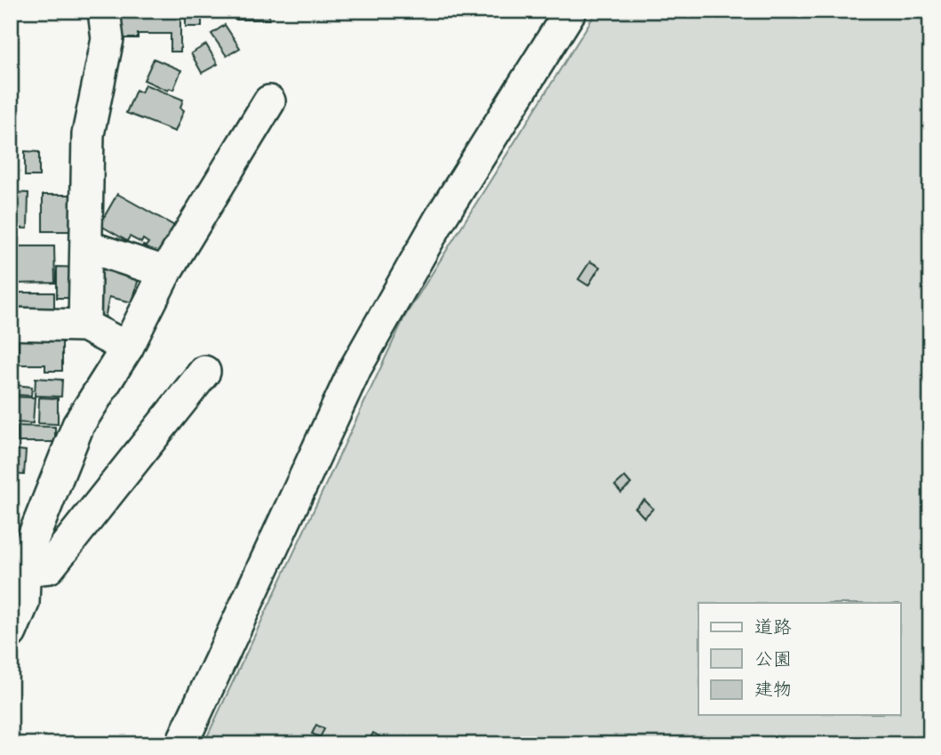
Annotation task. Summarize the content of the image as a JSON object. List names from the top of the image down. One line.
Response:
{"legend":["道路","公園","建物"]}
